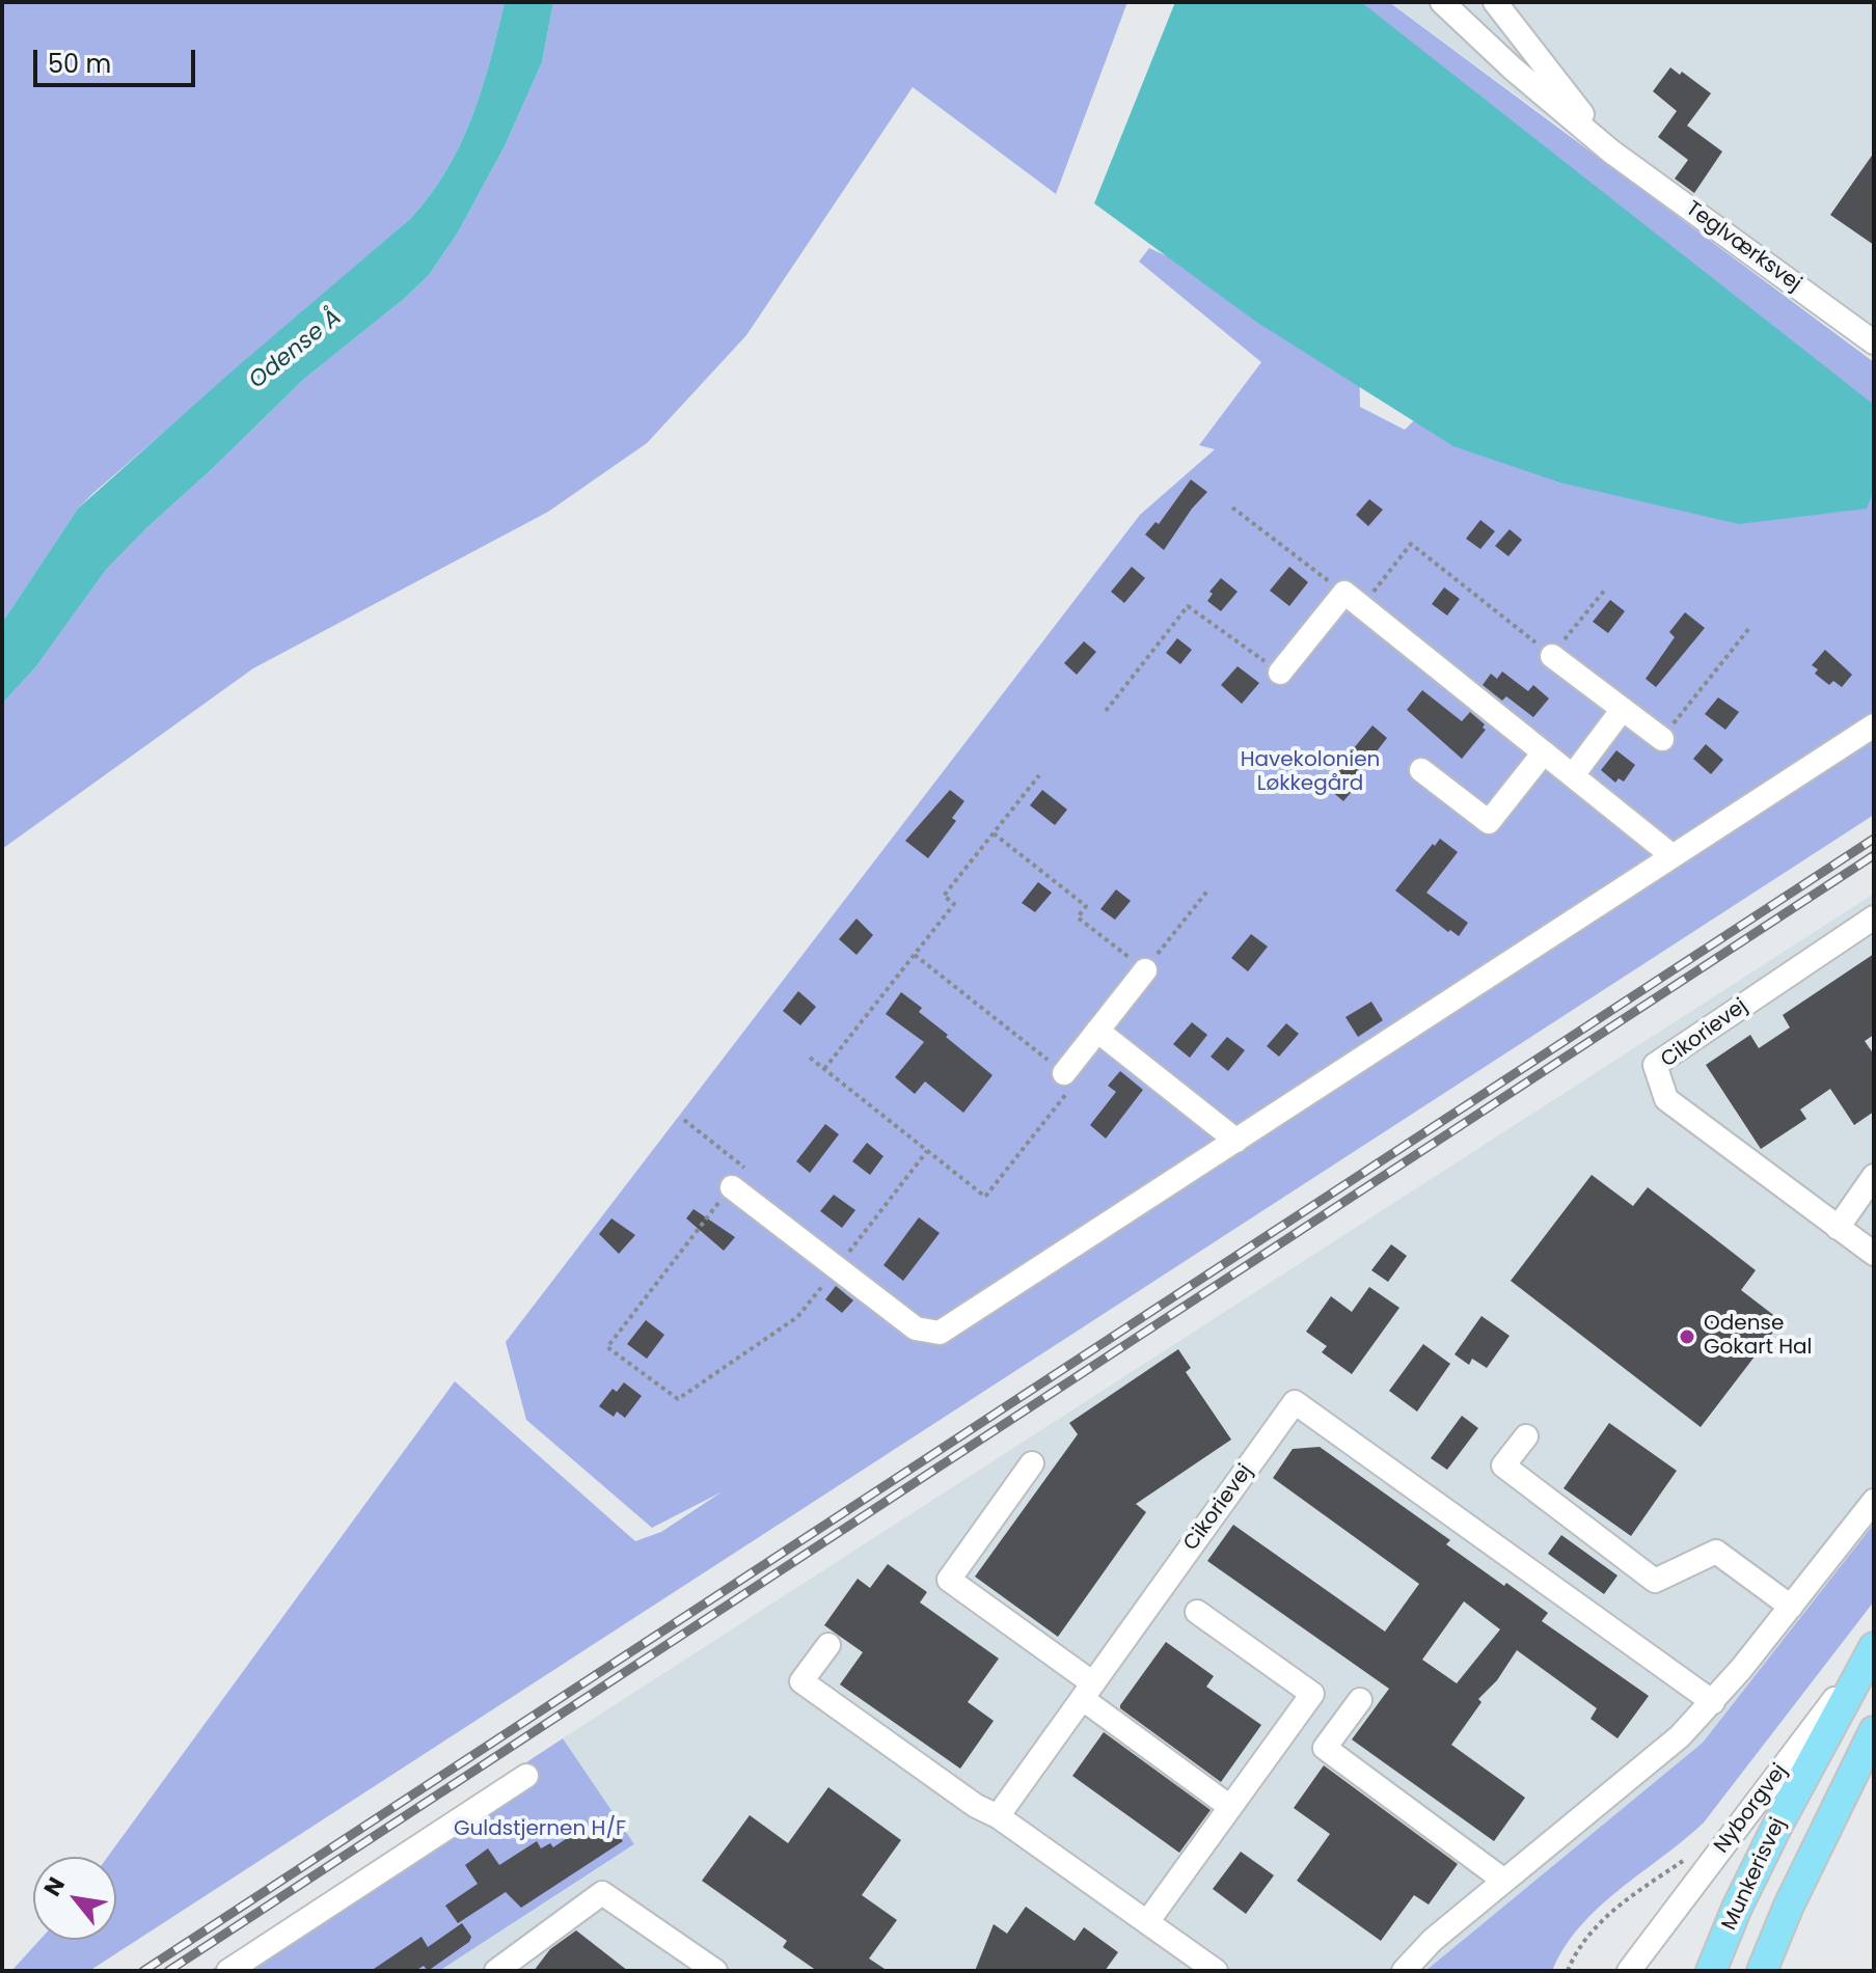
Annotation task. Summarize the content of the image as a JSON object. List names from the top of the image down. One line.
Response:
{"streets":{"main road":["Munkerisvej"],"street":["Teglværksvej","Cikorievej","Nyborgvej"]},"crossings":[["Nyborgvej","Munkerisvej"]],"water":["Odense Å"],"parks":["Havekolonien Løkkegård","Guldstjernen H/F"],"places":["Odense Gokart Hal"],"scale_bar":"50 m","north":"top left"}
